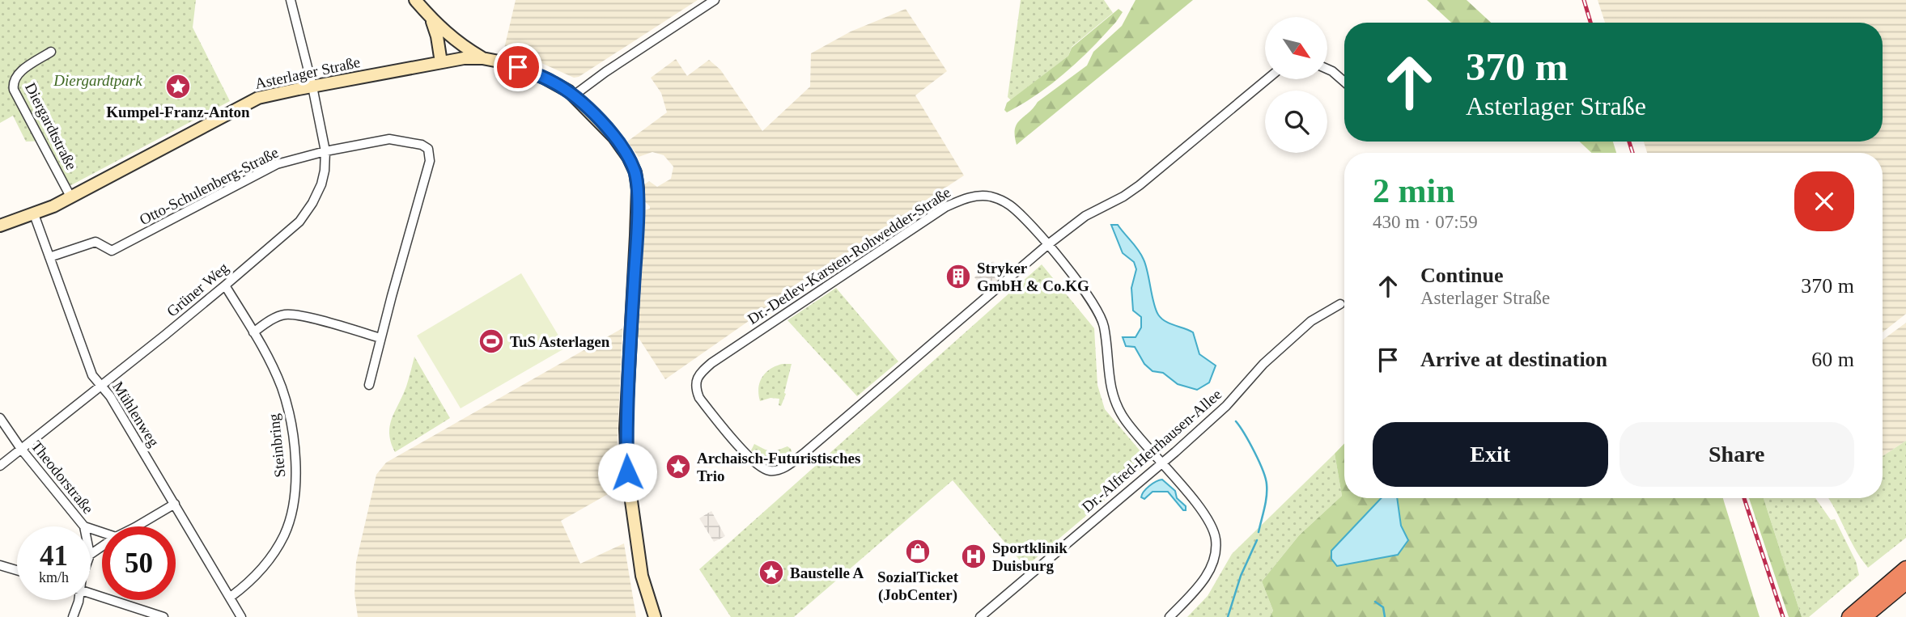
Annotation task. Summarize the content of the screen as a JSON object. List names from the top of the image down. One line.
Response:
{"streets":{"main road":["Asterlager Straße"],"street":["Diergardtstraße","Otto-Schulenberg-Straße","Dr.-Detlev-Karsten-Rohwedder-Straße","Grüner Weg","Mühlenweg","Steinbring","Dr.-Alfred-Herrhausen-Allee","Theodorstraße"]},"crossings":[["Asterlager Straße","Diergardtstraße"],["Asterlager Straße","Grüner Weg"],["Asterlager Straße","Mühlenweg"],["Otto-Schulenberg-Straße","Grüner Weg"],["Otto-Schulenberg-Straße","Mühlenweg"],["Dr.-Detlev-Karsten-Rohwedder-Straße","Dr.-Alfred-Herrhausen-Allee"],["Grüner Weg","Mühlenweg"],["Grüner Weg","Steinbring"],["Grüner Weg","Theodorstraße"],["Mühlenweg","Steinbring"]],"parks":["Diergardtpark"],"places":{"place":["Kumpel-Franz-Anton","Archaisch-Futuristisches Trio","Baustelle A"],"building":["Stryker GmbH & Co.KG"],"sports":["TuS Asterlagen"],"shop":["SozialTicket (JobCenter)"],"hospital":["Sportklinik Duisburg"]},"north":"bottom right","page":{"turn":["370 m","Asterlager Straße"],"heading":["2 min","430 m · 07:59"],"list":[{"name":"Continue","note":"Asterlager Straße","value":"370 m"},{"name":"Arrive at destination","value":"60 m"}],"buttons":["Exit","Share"],"speed":"41 km/h","limit":"50"}}
